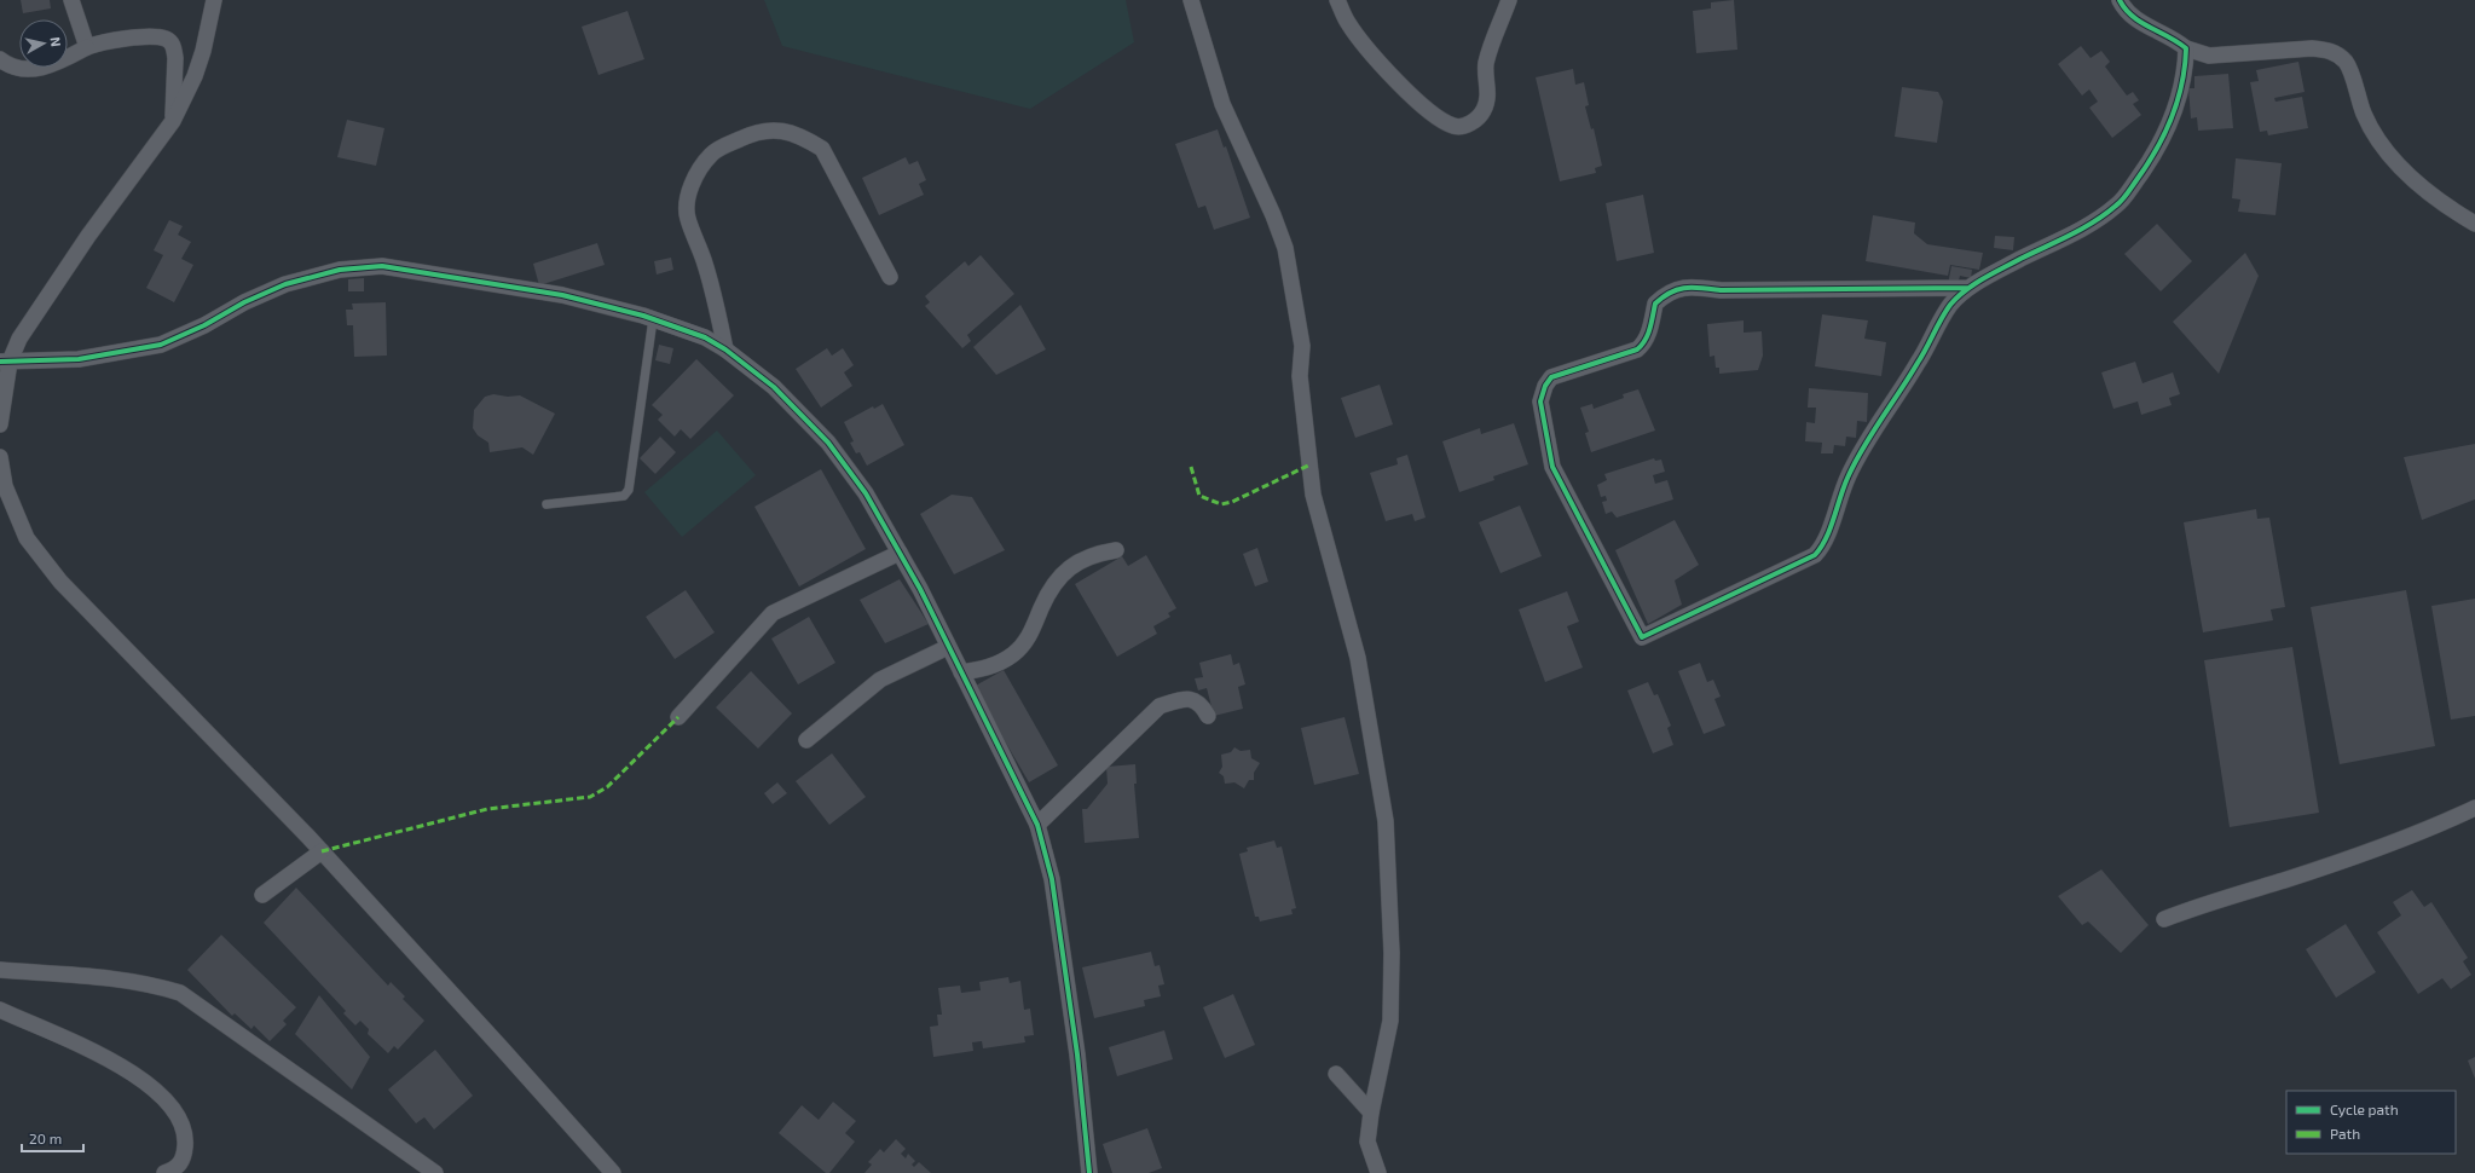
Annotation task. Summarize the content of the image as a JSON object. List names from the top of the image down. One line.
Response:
{"legend":["Cycle path","Path"],"scale_bar":"20 m","north":"right"}
